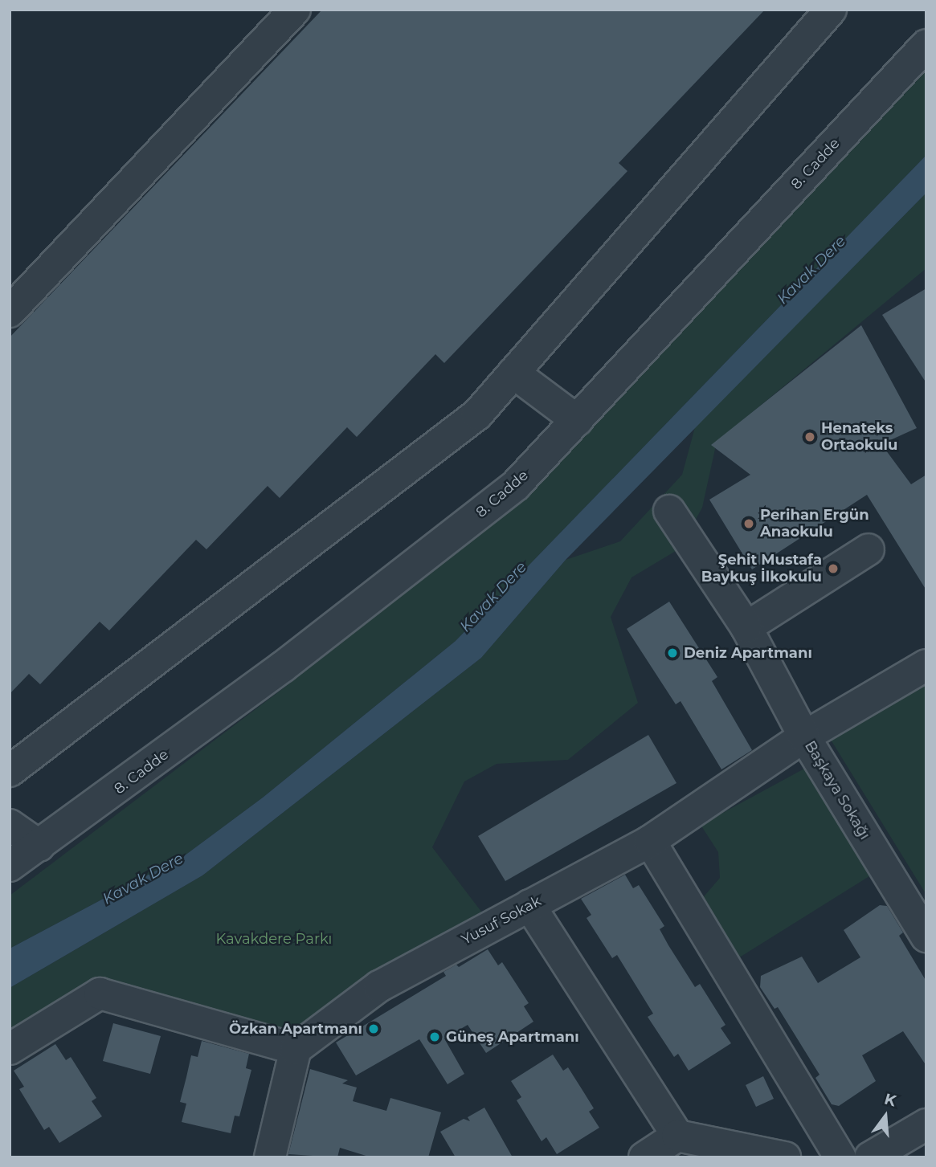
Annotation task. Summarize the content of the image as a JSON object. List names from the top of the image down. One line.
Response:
{"streets":{"street":["8. Cadde","Başkaya Sokağı","Yusuf Sokak"]},"crossings":[["Başkaya Sokağı","Yusuf Sokak"]],"water":["Kavak Dere"],"parks":["Kavakdere Parkı"],"places":["Henateks Ortaokulu","Perihan Ergün Anaokulu","Şehit Mustafa Baykuş İlkokulu","Deniz Apartmanı","Özkan Apartmanı","Güneş Apartmanı"],"north":"top"}
